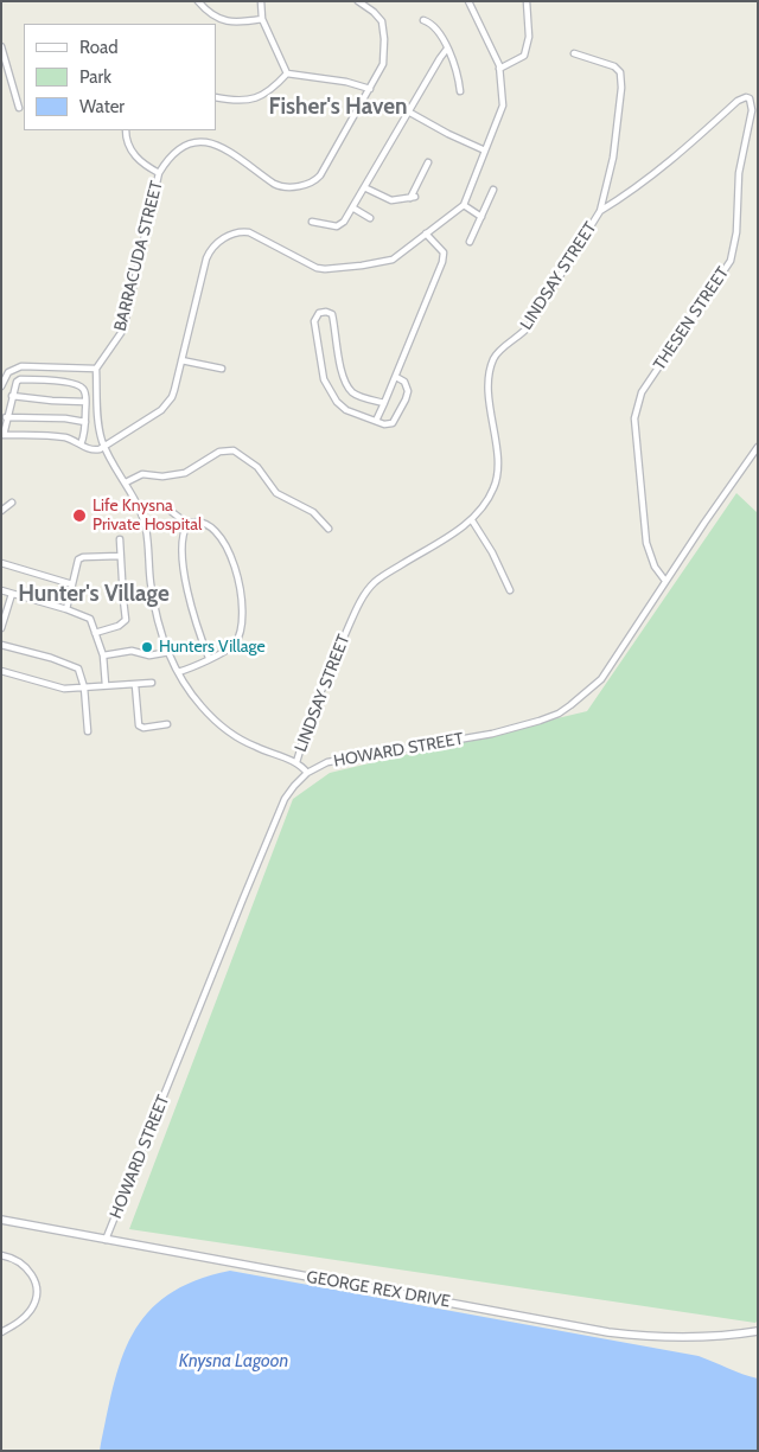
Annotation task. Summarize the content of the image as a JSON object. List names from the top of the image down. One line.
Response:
{"streets":{"street":["BARRACUDA STREET","LINDSAY STREET","THESEN STREET","HOWARD STREET","GEORGE REX DRIVE"]},"crossings":[["LINDSAY STREET","THESEN STREET"],["THESEN STREET","HOWARD STREET"],["HOWARD STREET","GEORGE REX DRIVE"]],"districts":["Fisher's Haven","Hunter's Village"],"water":["Knysna Lagoon"],"places":["Life Knysna Private Hospital","Hunters Village"],"legend":["Road","Park","Water"]}
